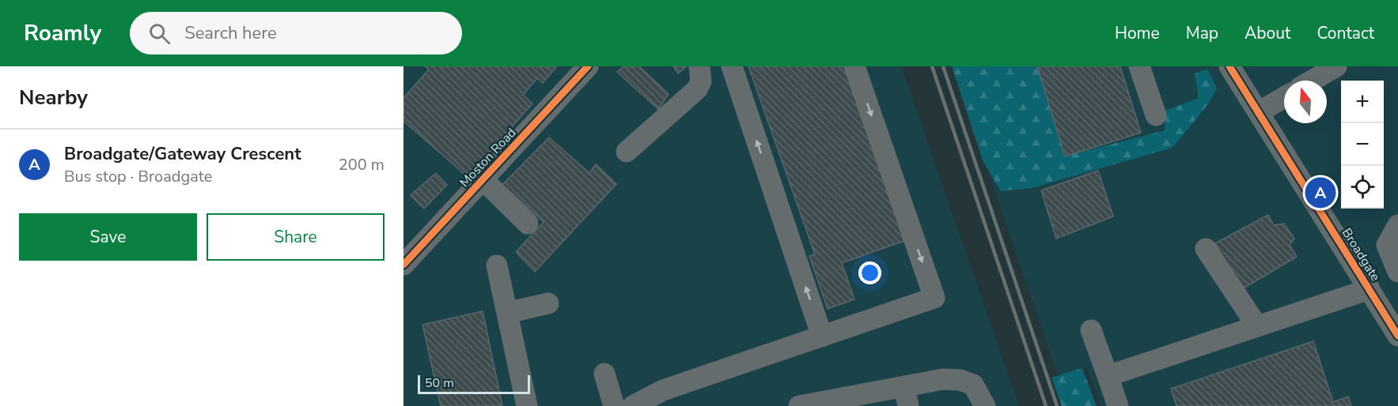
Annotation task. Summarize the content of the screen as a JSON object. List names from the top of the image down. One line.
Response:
{"streets":{"street":["Moston Road","Broadgate"]},"scale_bar":"50 m","north":"top","page":{"header":"Roamly","search":"Search here","nav":["Home","Map","About","Contact"],"heading":"Nearby","map_buttons":["+","−"],"list":[{"mark":"A","name":"Broadgate/Gateway Crescent","note":"Bus stop · Broadgate","value":"200 m"}],"pins":"A","buttons":["Save","Share"],"scale":"50 m"}}
